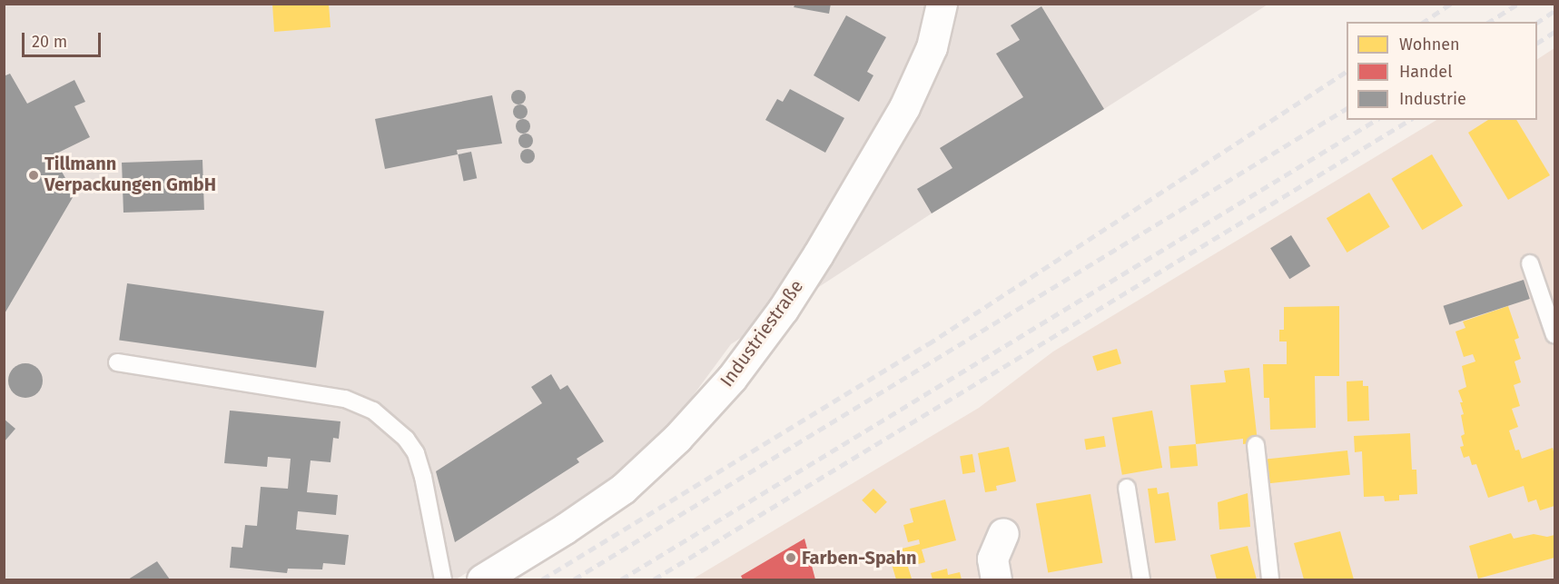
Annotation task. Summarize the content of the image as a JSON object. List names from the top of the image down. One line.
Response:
{"streets":{"street":["Industriestraße"]},"places":["Tillmann Verpackungen GmbH","Farben-Spahn"],"legend":["Wohnen","Handel","Industrie"],"scale_bar":"20 m"}
